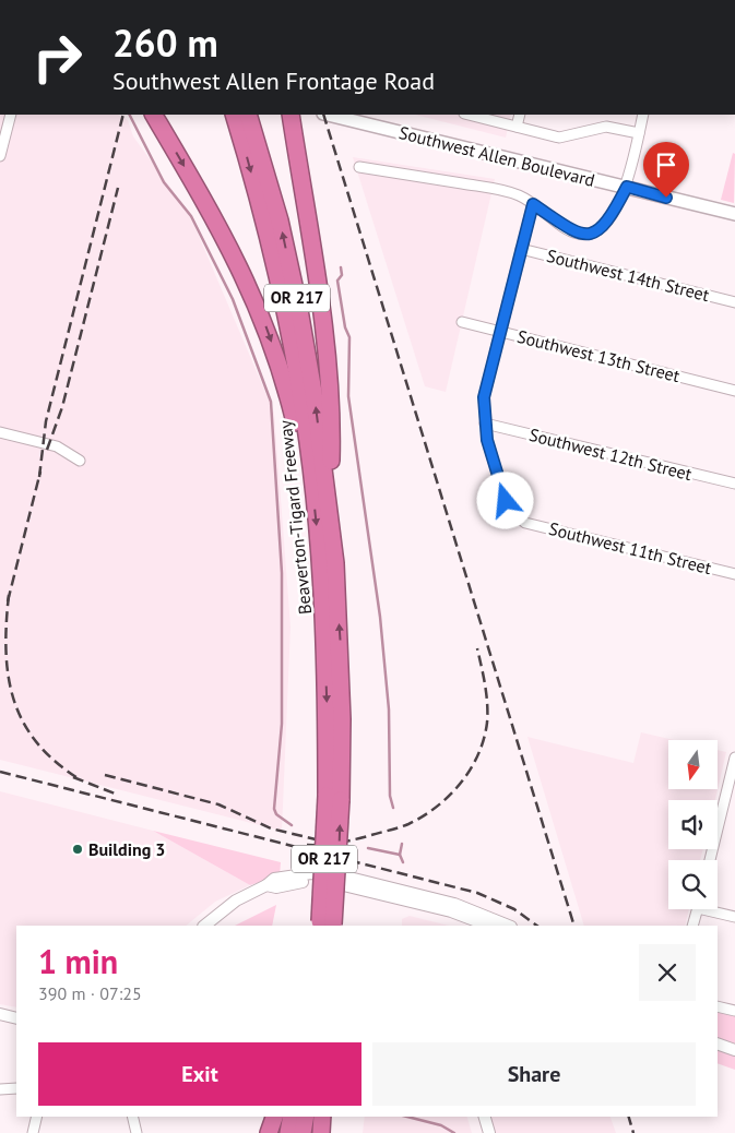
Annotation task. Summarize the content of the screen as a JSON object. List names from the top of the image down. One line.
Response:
{"streets":{"highway":["OR 217","Beaverton-Tigard Freeway"],"main road":["Southwest Allen Boulevard"],"street":["Southwest 14th Street","Southwest 13th Street","Southwest 12th Street","Southwest 11th Street"]},"crossings":[["Southwest 12th Street","Southwest 11th Street"]],"places":["Building 3"],"north":"bottom","page":{"turn":["260 m","Southwest Allen Frontage Road"],"heading":["1 min","390 m · 07:25"],"buttons":["Exit","Share"]}}
